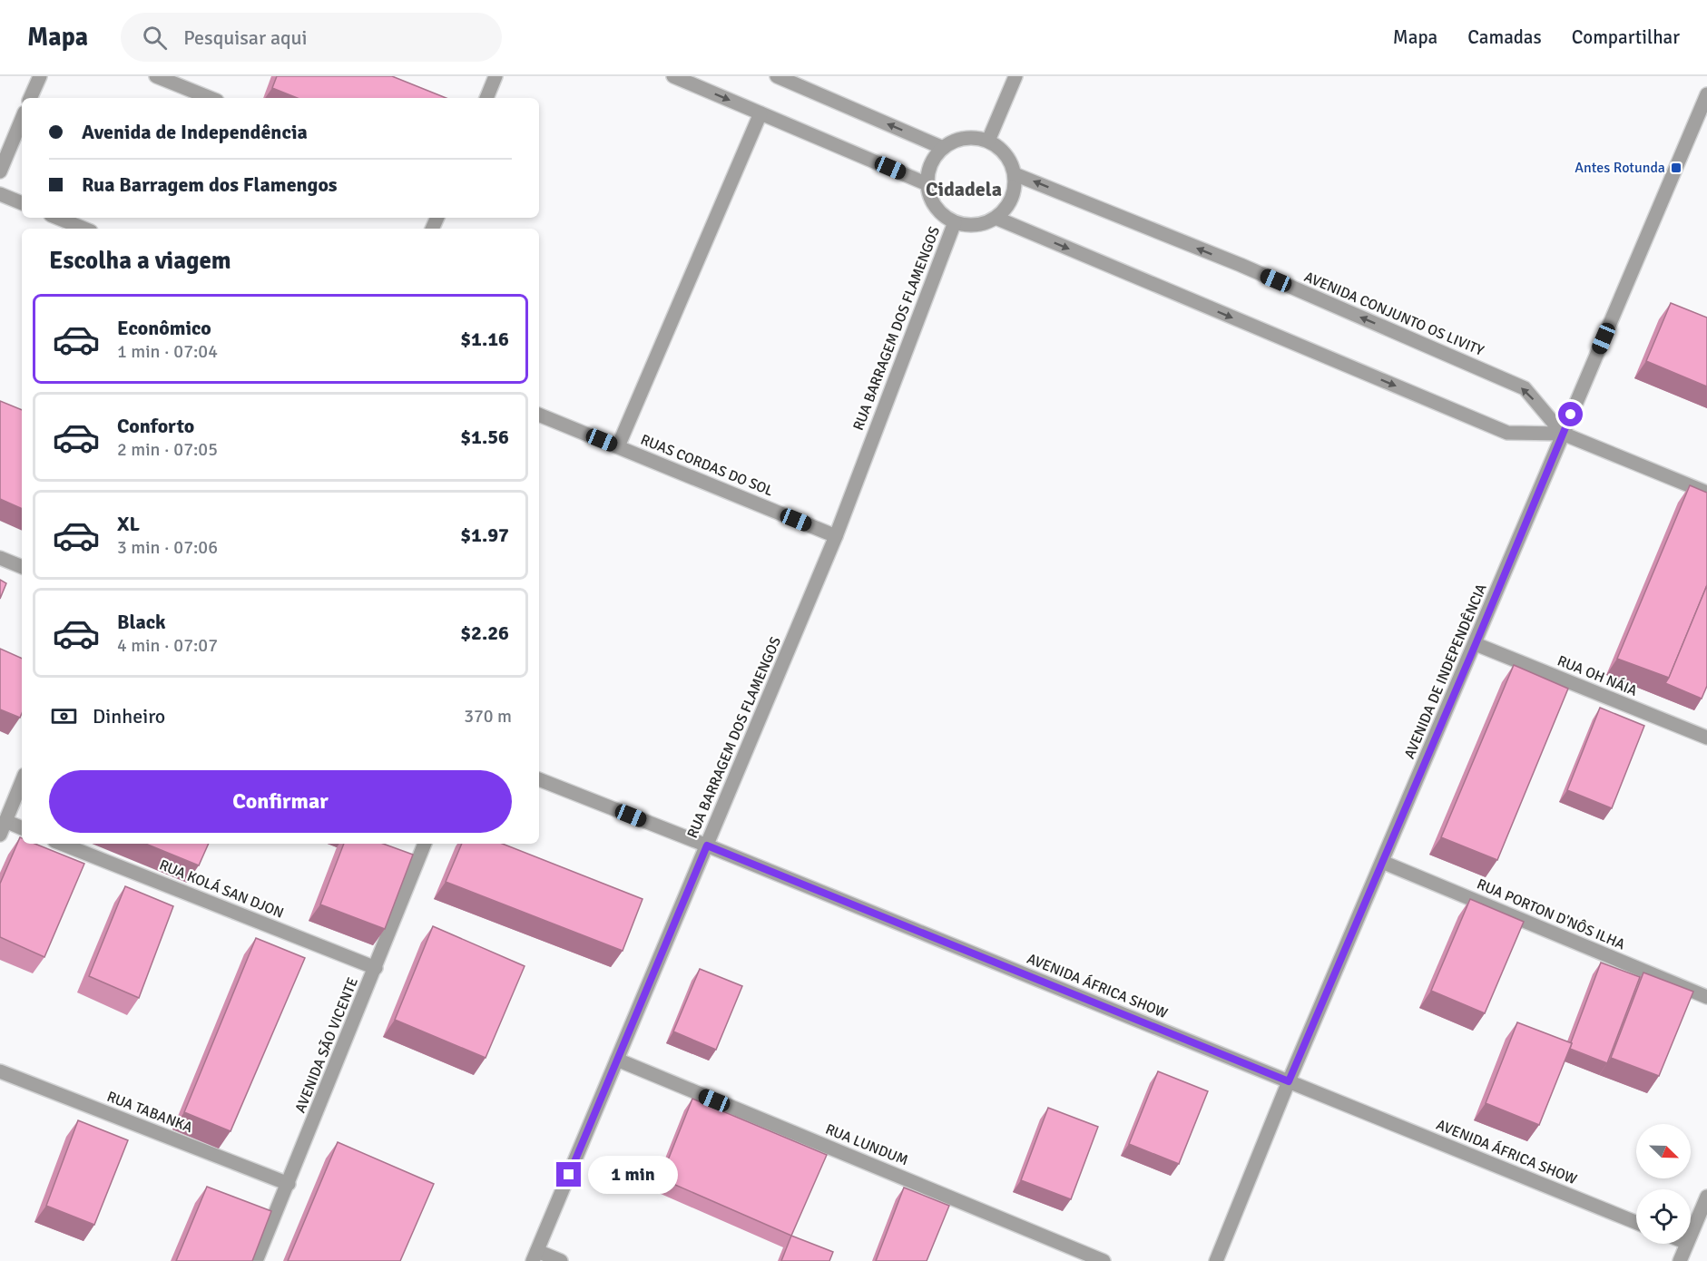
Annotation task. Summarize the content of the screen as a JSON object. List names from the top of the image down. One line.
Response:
{"streets":{"street":["AVENIDA CONJUNTO OS LIVITY","RUA BARRAGEM DOS FLAMENGOS","RUAS CORDAS DO SOL","AVENIDA DE INDEPENDÊNCIA","RUA OH NÁIA","RUA KOLÁ SAN DJON","RUA PORTON D'NÔS ILHA","AVENIDA ÁFRICA SHOW","AVENIDA SÃO VICENTE","RUA TABANKA","RUA LUNDUM"]},"crossings":[["AVENIDA CONJUNTO OS LIVITY","RUA BARRAGEM DOS FLAMENGOS"],["AVENIDA CONJUNTO OS LIVITY","AVENIDA DE INDEPENDÊNCIA"],["RUA BARRAGEM DOS FLAMENGOS","RUAS CORDAS DO SOL"],["RUA BARRAGEM DOS FLAMENGOS","AVENIDA ÁFRICA SHOW"],["RUA BARRAGEM DOS FLAMENGOS","RUA LUNDUM"],["AVENIDA DE INDEPENDÊNCIA","RUA OH NÁIA"],["AVENIDA DE INDEPENDÊNCIA","RUA PORTON D'NÔS ILHA"],["AVENIDA DE INDEPENDÊNCIA","AVENIDA ÁFRICA SHOW"],["RUA KOLÁ SAN DJON","AVENIDA SÃO VICENTE"],["AVENIDA SÃO VICENTE","RUA TABANKA"]],"districts":["Cidadela"],"places":{"transit":["Antes Rotunda"]},"north":"bottom right","page":{"header":"Mapa","search":"Pesquisar aqui","nav":["Mapa","Camadas","Compartilhar"],"banner":["Avenida de Independência","Rua Barragem dos Flamengos"],"heading":"Escolha a viagem","list":[{"name":"Econômico","note":"1 min · 07:04","value":"$1.16"},{"name":"Conforto","note":"2 min · 07:05","value":"$1.56"},{"name":"XL","note":"3 min · 07:06","value":"$1.97"},{"name":"Black","note":"4 min · 07:07","value":"$2.26"}],"pay":["Dinheiro","370 m"],"buttons":"Confirmar","bubble":"1 min"}}
